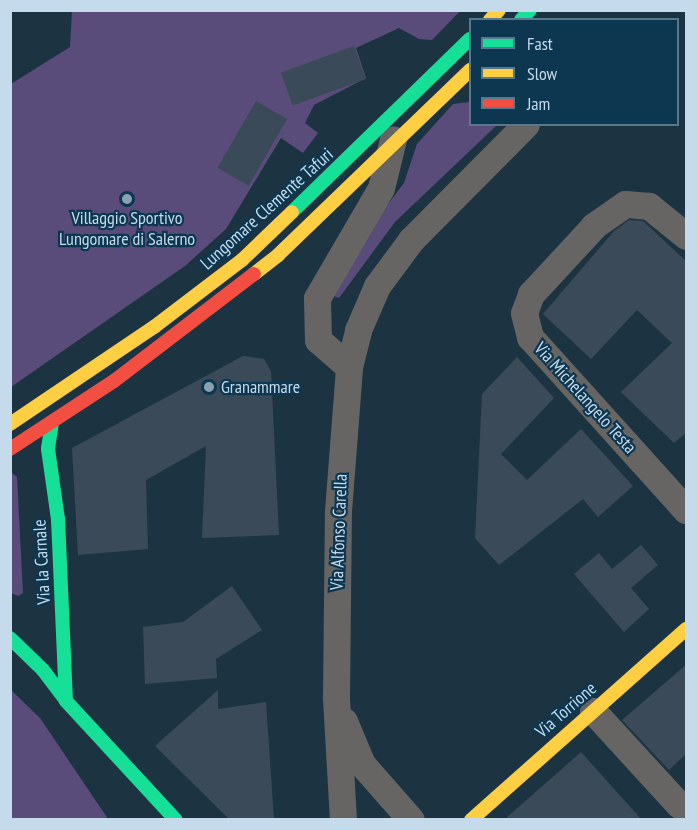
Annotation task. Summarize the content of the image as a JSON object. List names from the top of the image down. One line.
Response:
{"streets":{"main road":["Lungomare Clemente Tafuri","Via la Carnale","Via Torrione"],"street":["Via Michelangelo Testa","Via Alfonso Carella"]},"crossings":[["Lungomare Clemente Tafuri","Via la Carnale"]],"places":["Villaggio Sportivo Lungomare di Salerno","Granammare"],"legend":["Fast","Slow","Jam"]}
